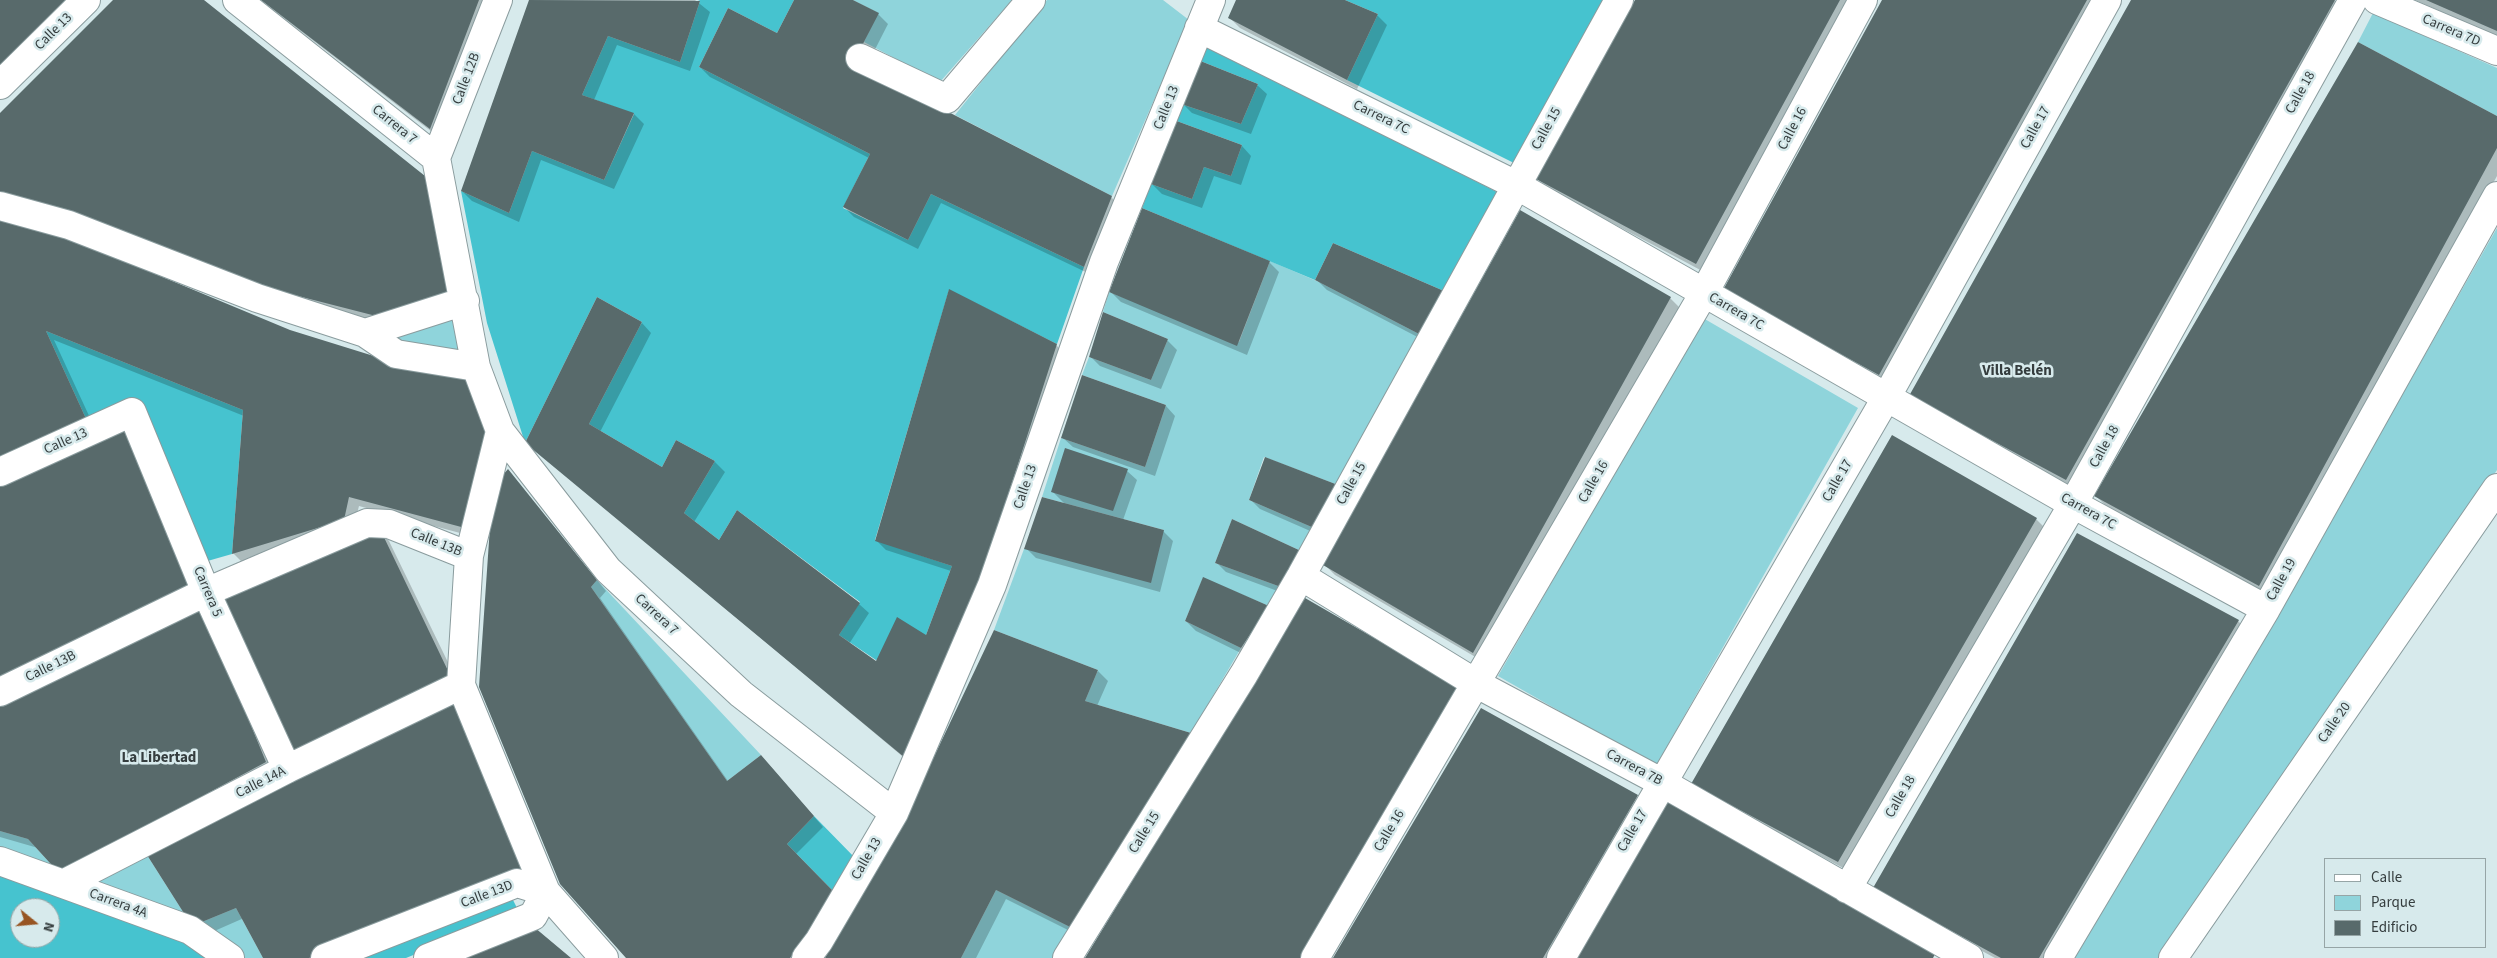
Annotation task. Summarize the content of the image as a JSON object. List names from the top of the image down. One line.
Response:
{"streets":{"street":["Carrera 7D","Calle 13","Calle 12B","Calle 18","Carrera 7C","Carrera 7","Calle 17","Calle 15","Calle 16","Calle 13B","Calle 19","Carrera 5","Calle 20","Carrera 7B","Calle 14A","Calle 13D","Carrera 4A"]},"crossings":[["Calle 13","Carrera 7C"],["Calle 13","Carrera 7"],["Calle 13","Carrera 5"],["Calle 12B","Carrera 7"],["Calle 18","Carrera 7C"],["Calle 18","Carrera 7B"],["Carrera 7C","Calle 17"],["Carrera 7C","Calle 15"],["Carrera 7C","Calle 16"],["Carrera 7C","Calle 19"],["Calle 17","Carrera 7B"],["Calle 15","Carrera 7B"],["Calle 16","Carrera 7B"],["Calle 13B","Carrera 5"],["Calle 13B","Calle 14A"],["Calle 13B","Calle 13D"],["Carrera 5","Calle 14A"],["Calle 14A","Carrera 4A"]],"districts":["Villa Belén","La Libertad"],"legend":["Calle","Parque","Edificio"],"north":"right"}
